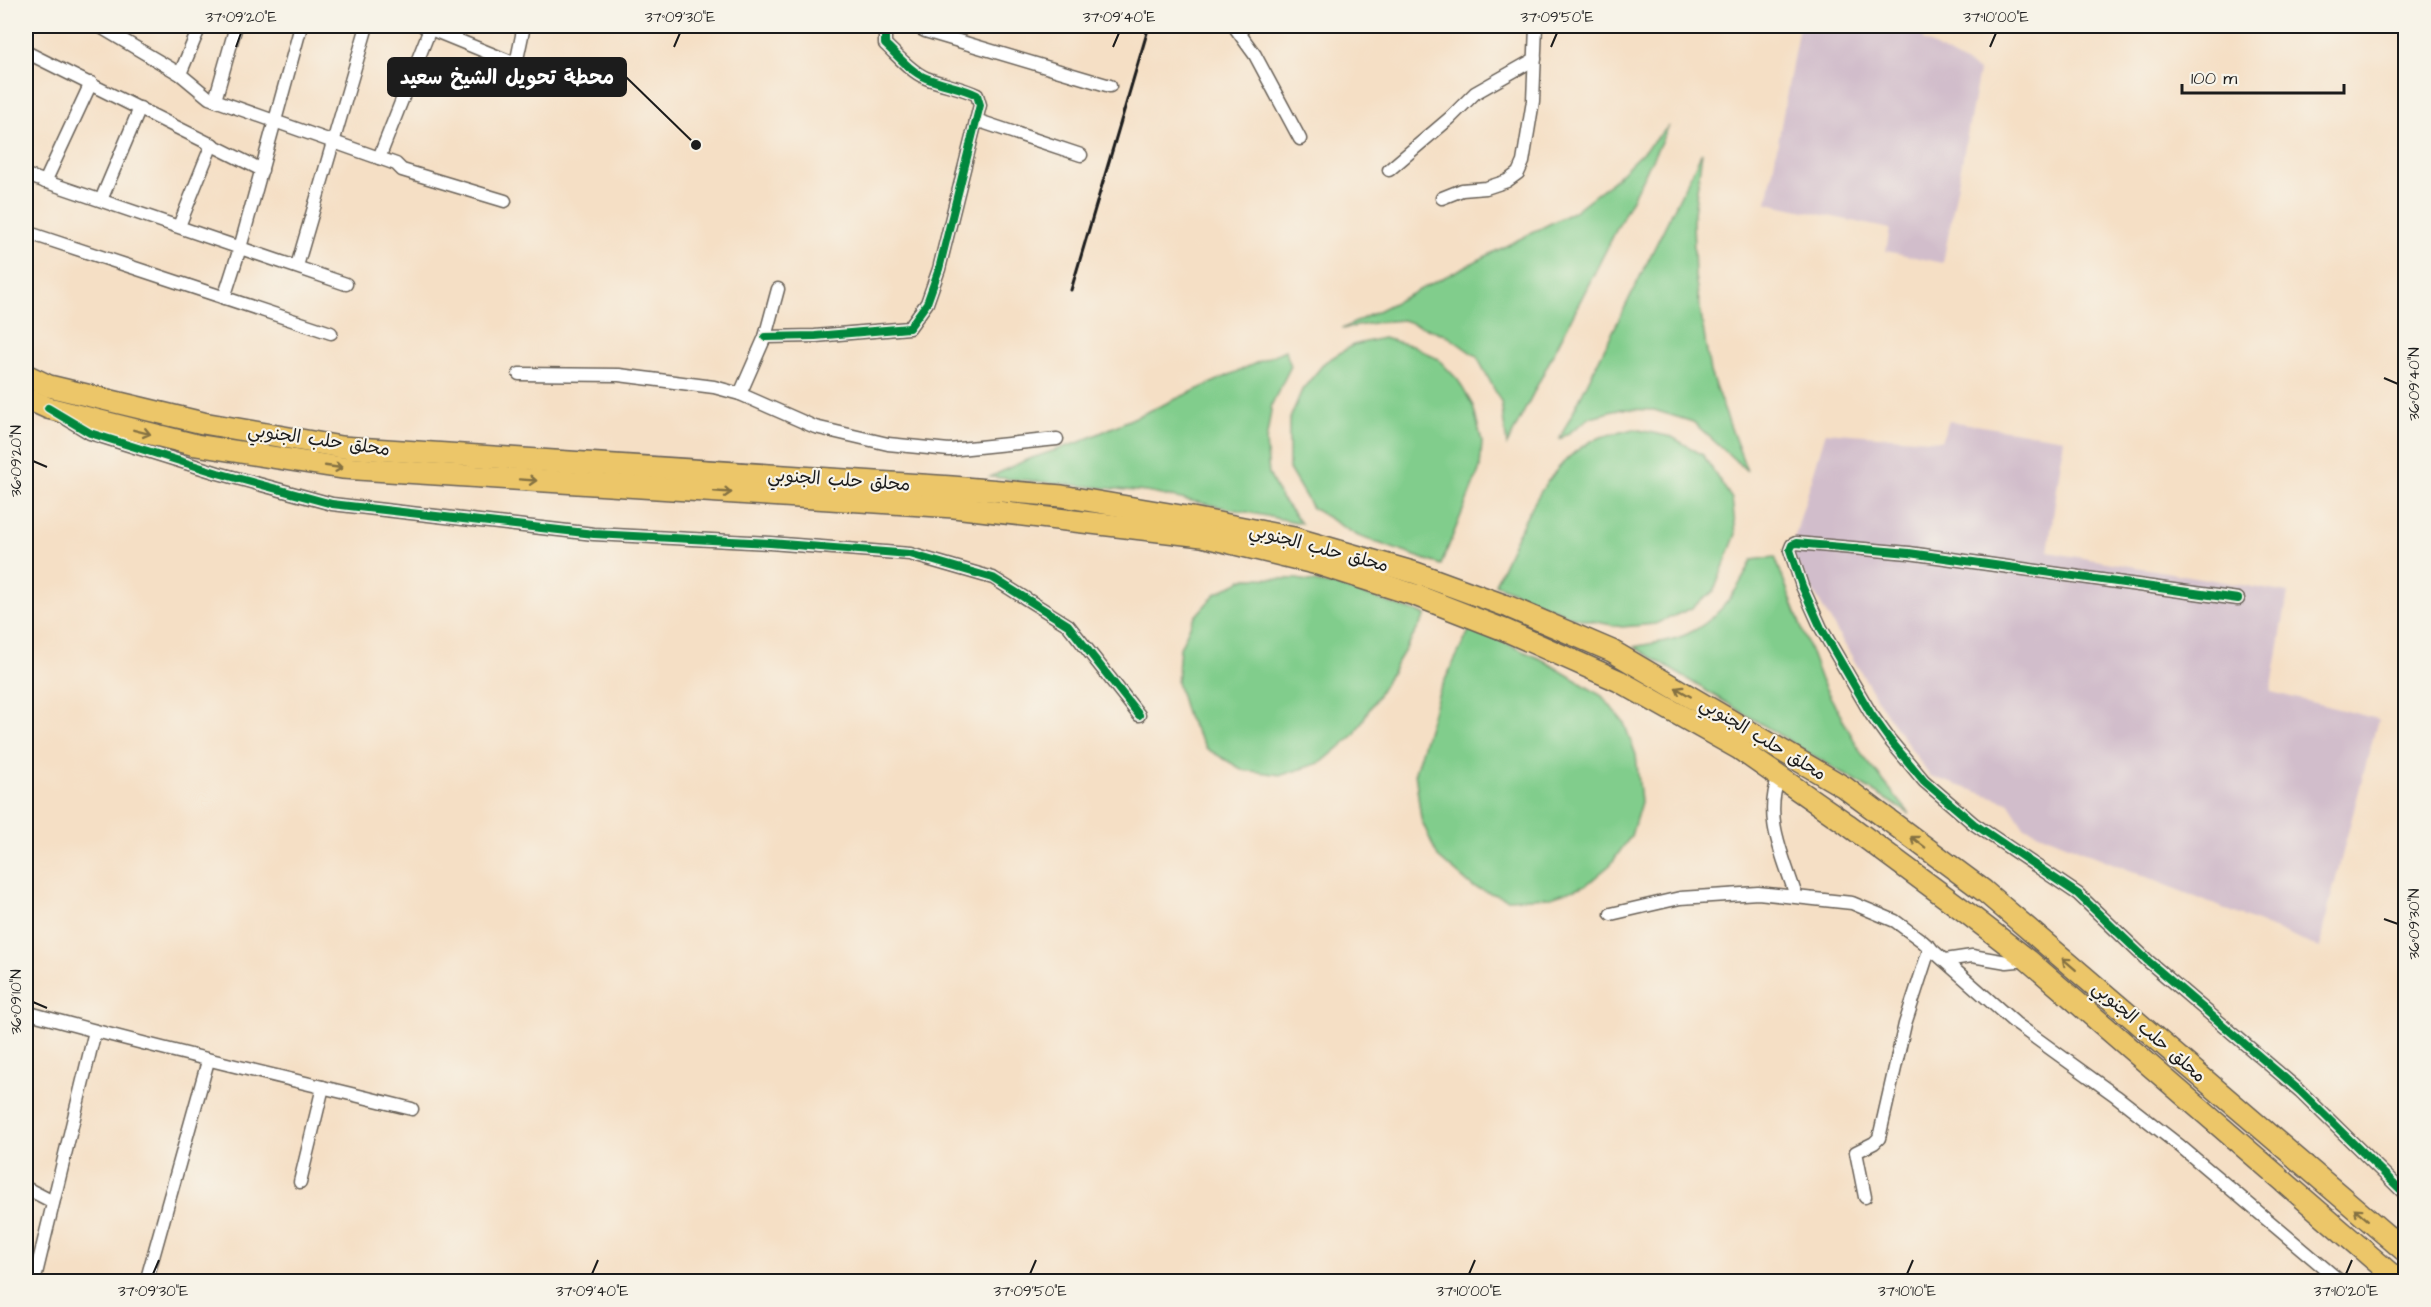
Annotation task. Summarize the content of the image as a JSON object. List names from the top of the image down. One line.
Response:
{"streets":{"highway":["محلق حلب الجنوبي"]},"places":["محطة تحويل الشيخ سعيد"],"scale_bar":"100 m","coordinates":["37°09'20\"E","37°09'30\"E","37°09'40\"E","37°09'50\"E","37°10'00\"E","36°09'40\"N","36°09'20\"N","36°09'30\"N","36°09'10\"N","37°10'10\"E","37°10'20\"E"]}
